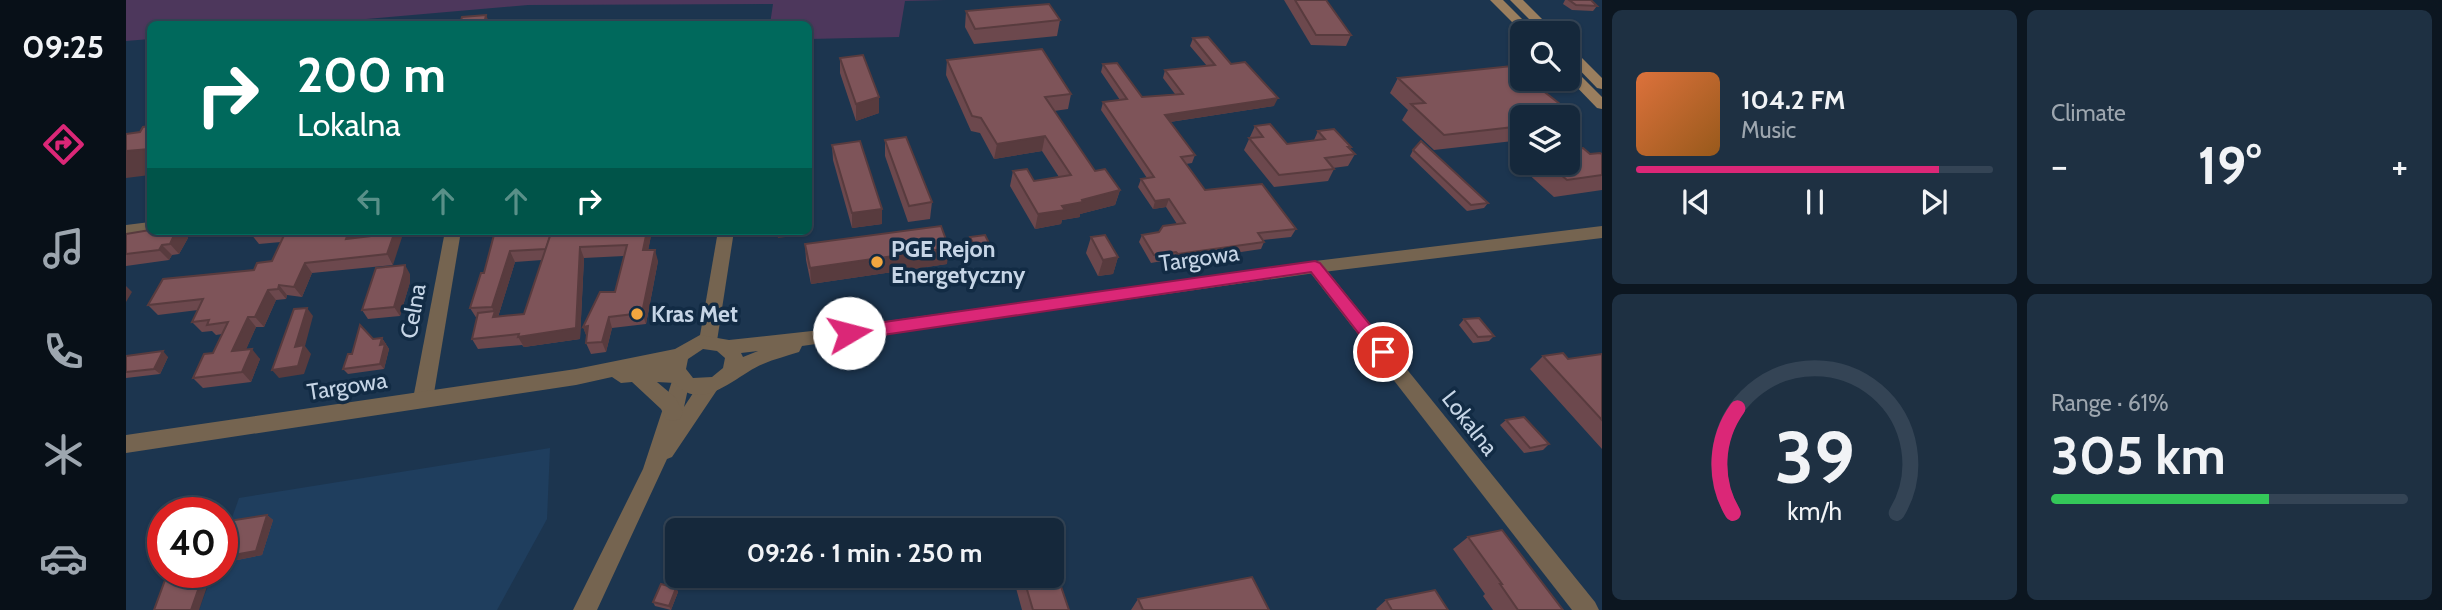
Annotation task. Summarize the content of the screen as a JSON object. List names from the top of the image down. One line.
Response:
{"streets":{"street":["Targowa","Celna","Lokalna"]},"crossings":[["Targowa","Celna"],["Targowa","Lokalna"]],"places":["PGE Rejon Energetyczny","Kras Met"],"page":{"tabs":"09:25","tile":["Climate",["Range · 61%","305 km"]],"turn":["200 m","Lokalna"],"song":["104.2 FM","Music"],"heat":["−","19°","+"],"limit":"40","trip":"09:26 · 1 min · 250 m","gauge":["39","km/h"]}}
